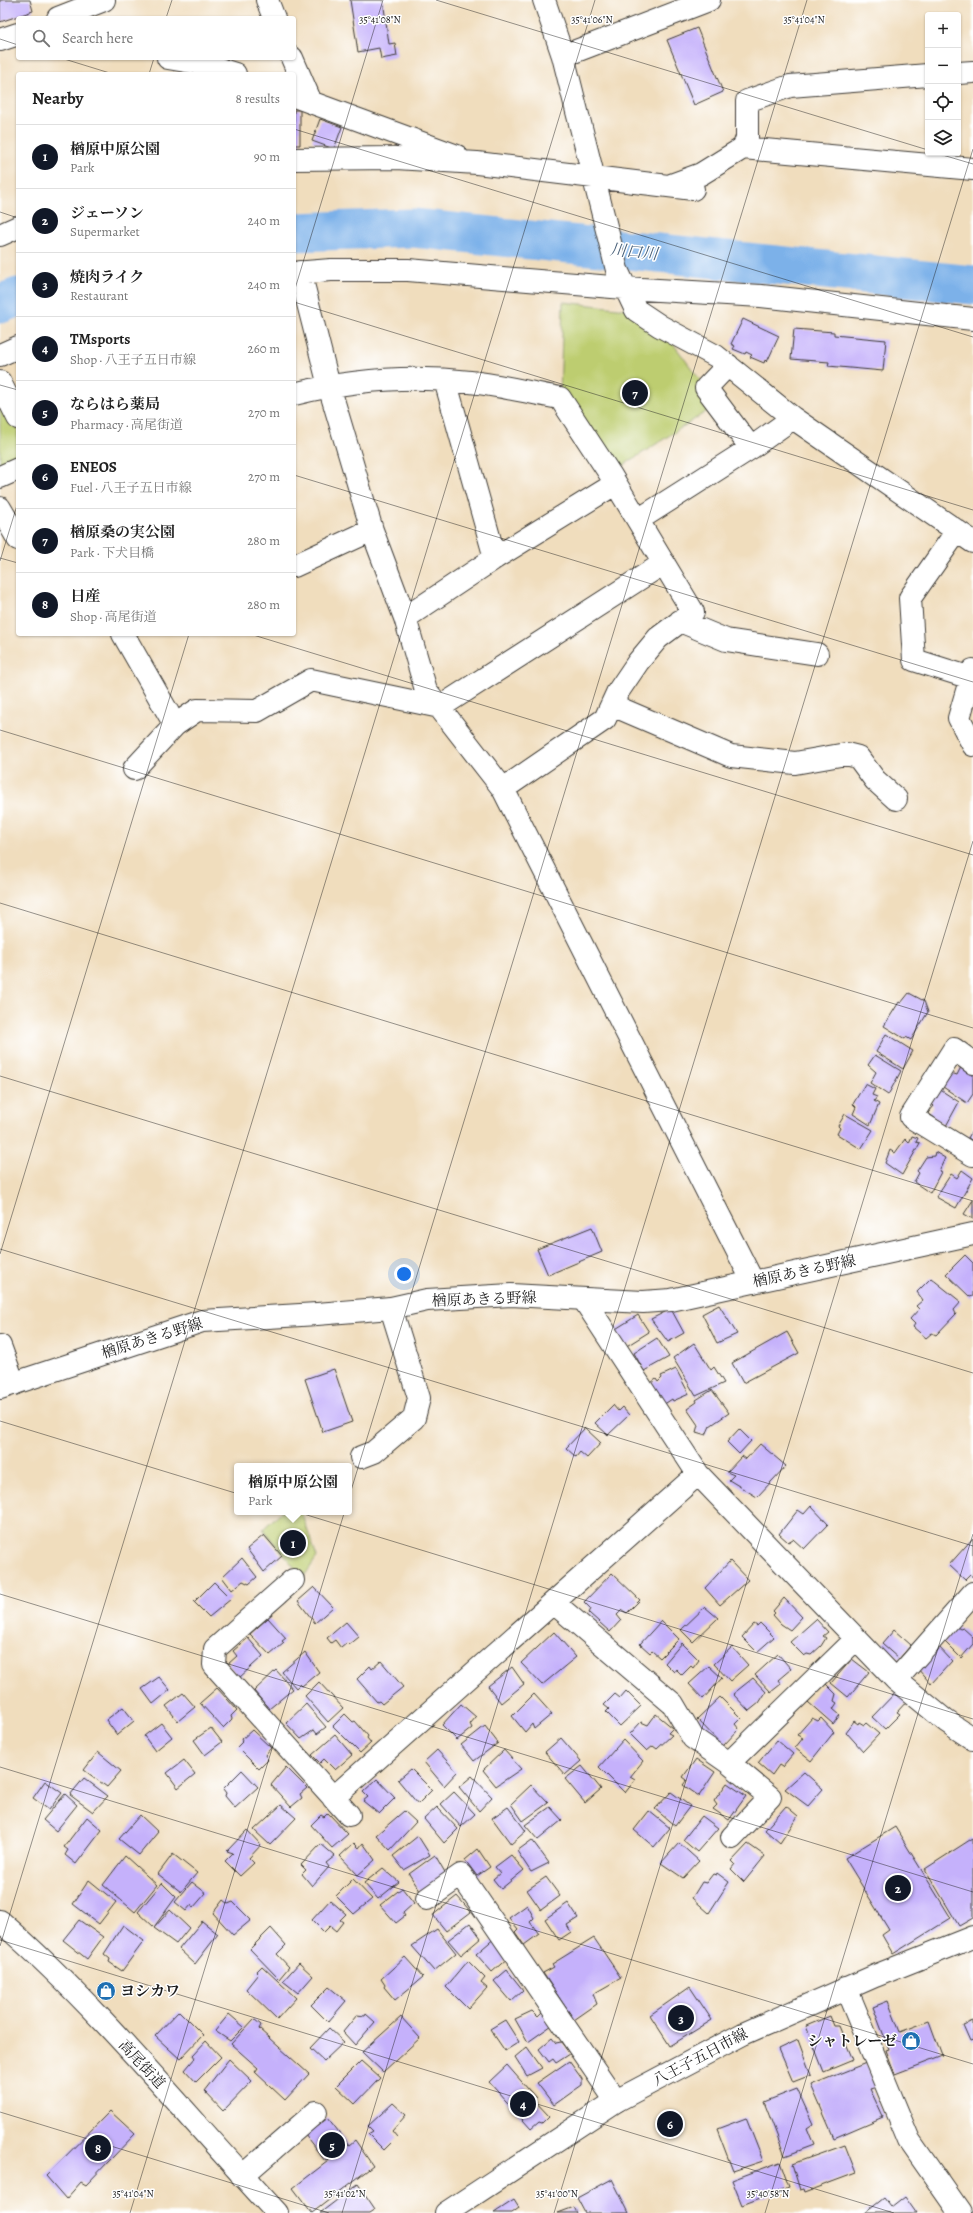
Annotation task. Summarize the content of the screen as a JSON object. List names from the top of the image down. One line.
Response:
{"streets":{"street":["楢原あきる野線","八王子五日市線","高尾街道"]},"water":["川口川"],"places":{"shop":["ヨシカワ","シャトレーゼ"]},"page":{"map_buttons":["+","−"],"search":"Search here","heading":["Nearby","8 results"],"list":[{"mark":"1","name":"楢原中原公園","note":"Park","value":"90 m"},{"mark":"2","name":"ジェーソン","note":"Supermarket","value":"240 m"},{"mark":"3","name":"焼肉ライク","note":"Restaurant","value":"240 m"},{"mark":"4","name":"TMsports","note":"Shop · 八王子五日市線","value":"260 m"},{"mark":"5","name":"ならはら薬局","note":"Pharmacy · 高尾街道","value":"270 m"},{"mark":"6","name":"ENEOS","note":"Fuel · 八王子五日市線","value":"270 m"},{"mark":"7","name":"楢原桑の実公園","note":"Park · 下犬目橋","value":"280 m"},{"mark":"8","name":"日産","note":"Shop · 高尾街道","value":"280 m"}],"pins":["7","1","2","3","4","6","5","8"],"popup":["楢原中原公園","Park"]},"coordinates":["35°41'08\"N","35°41'06\"N","35°41'04\"N","35°41'02\"N","35°41'00\"N","35°40'58\"N"]}
